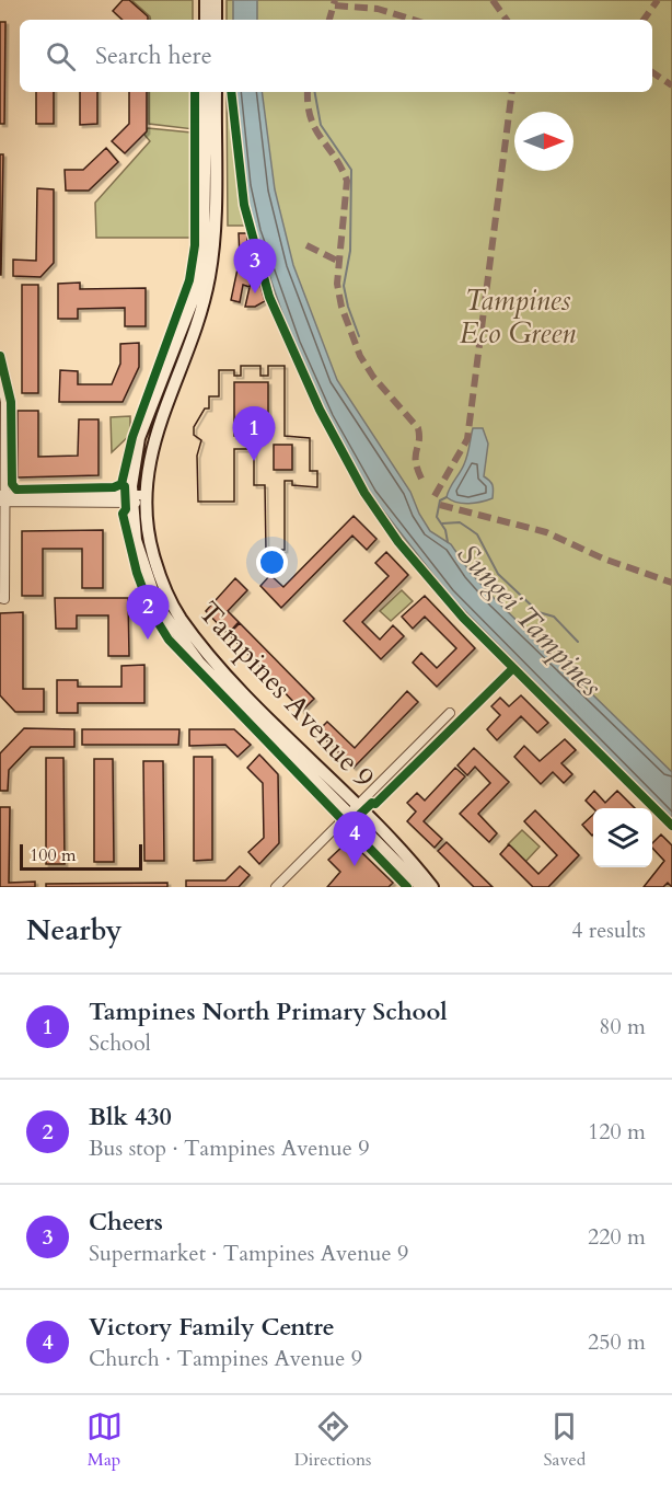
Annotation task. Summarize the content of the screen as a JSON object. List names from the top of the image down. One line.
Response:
{"streets":{"main road":["Tampines Avenue 9"]},"water":["Sungei Tampines"],"parks":["Tampines Eco Green"],"scale_bar":"100 m","north":"right","page":{"search":"Search here","pins":["3","1","2","4"],"scale":"100 m","heading":["Nearby","4 results"],"list":[{"mark":"1","name":"Tampines North Primary School","note":"School","value":"80 m"},{"mark":"2","name":"Blk 430","note":"Bus stop · Tampines Avenue 9","value":"120 m"},{"mark":"3","name":"Cheers","note":"Supermarket · Tampines Avenue 9","value":"220 m"},{"mark":"4","name":"Victory Family Centre","note":"Church · Tampines Avenue 9","value":"250 m"}],"nav":["Map","Directions","Saved"]}}
